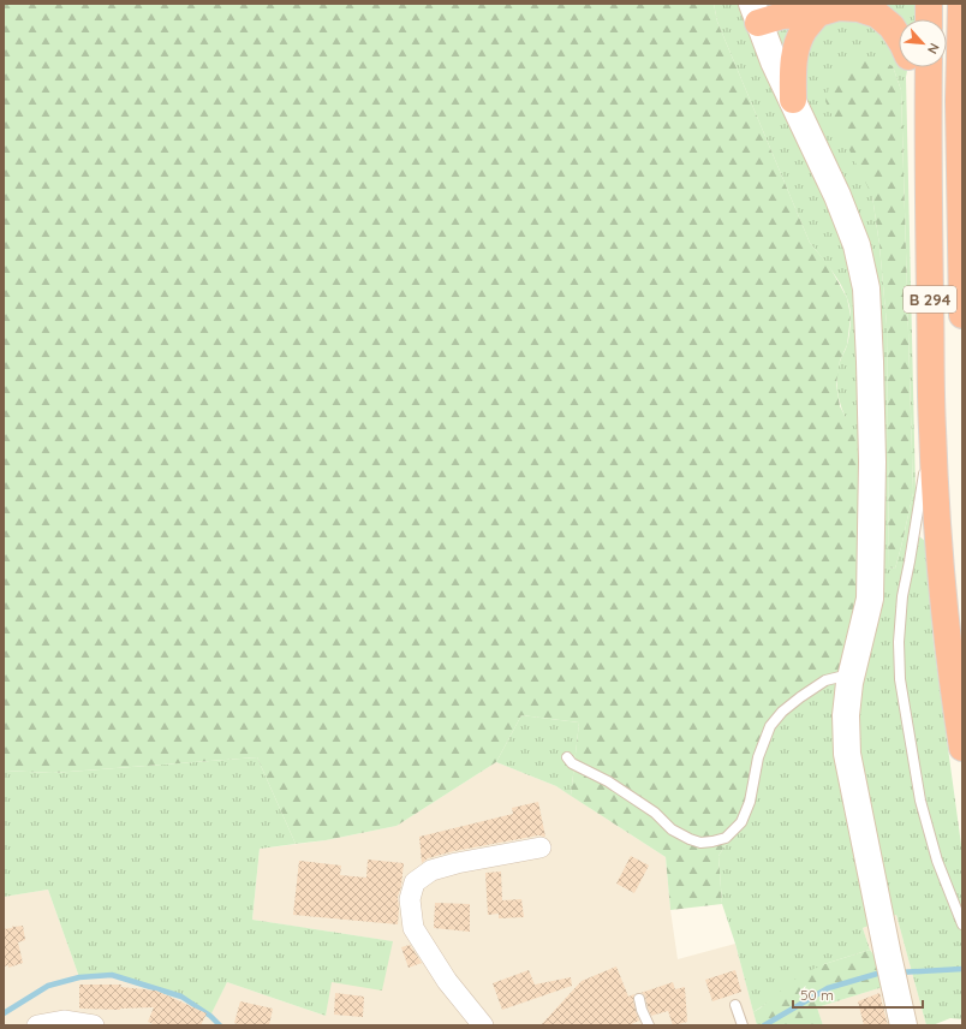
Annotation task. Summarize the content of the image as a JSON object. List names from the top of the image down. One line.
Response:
{"streets":{"highway":["B 294"]},"scale_bar":"50 m","north":"bottom right"}
